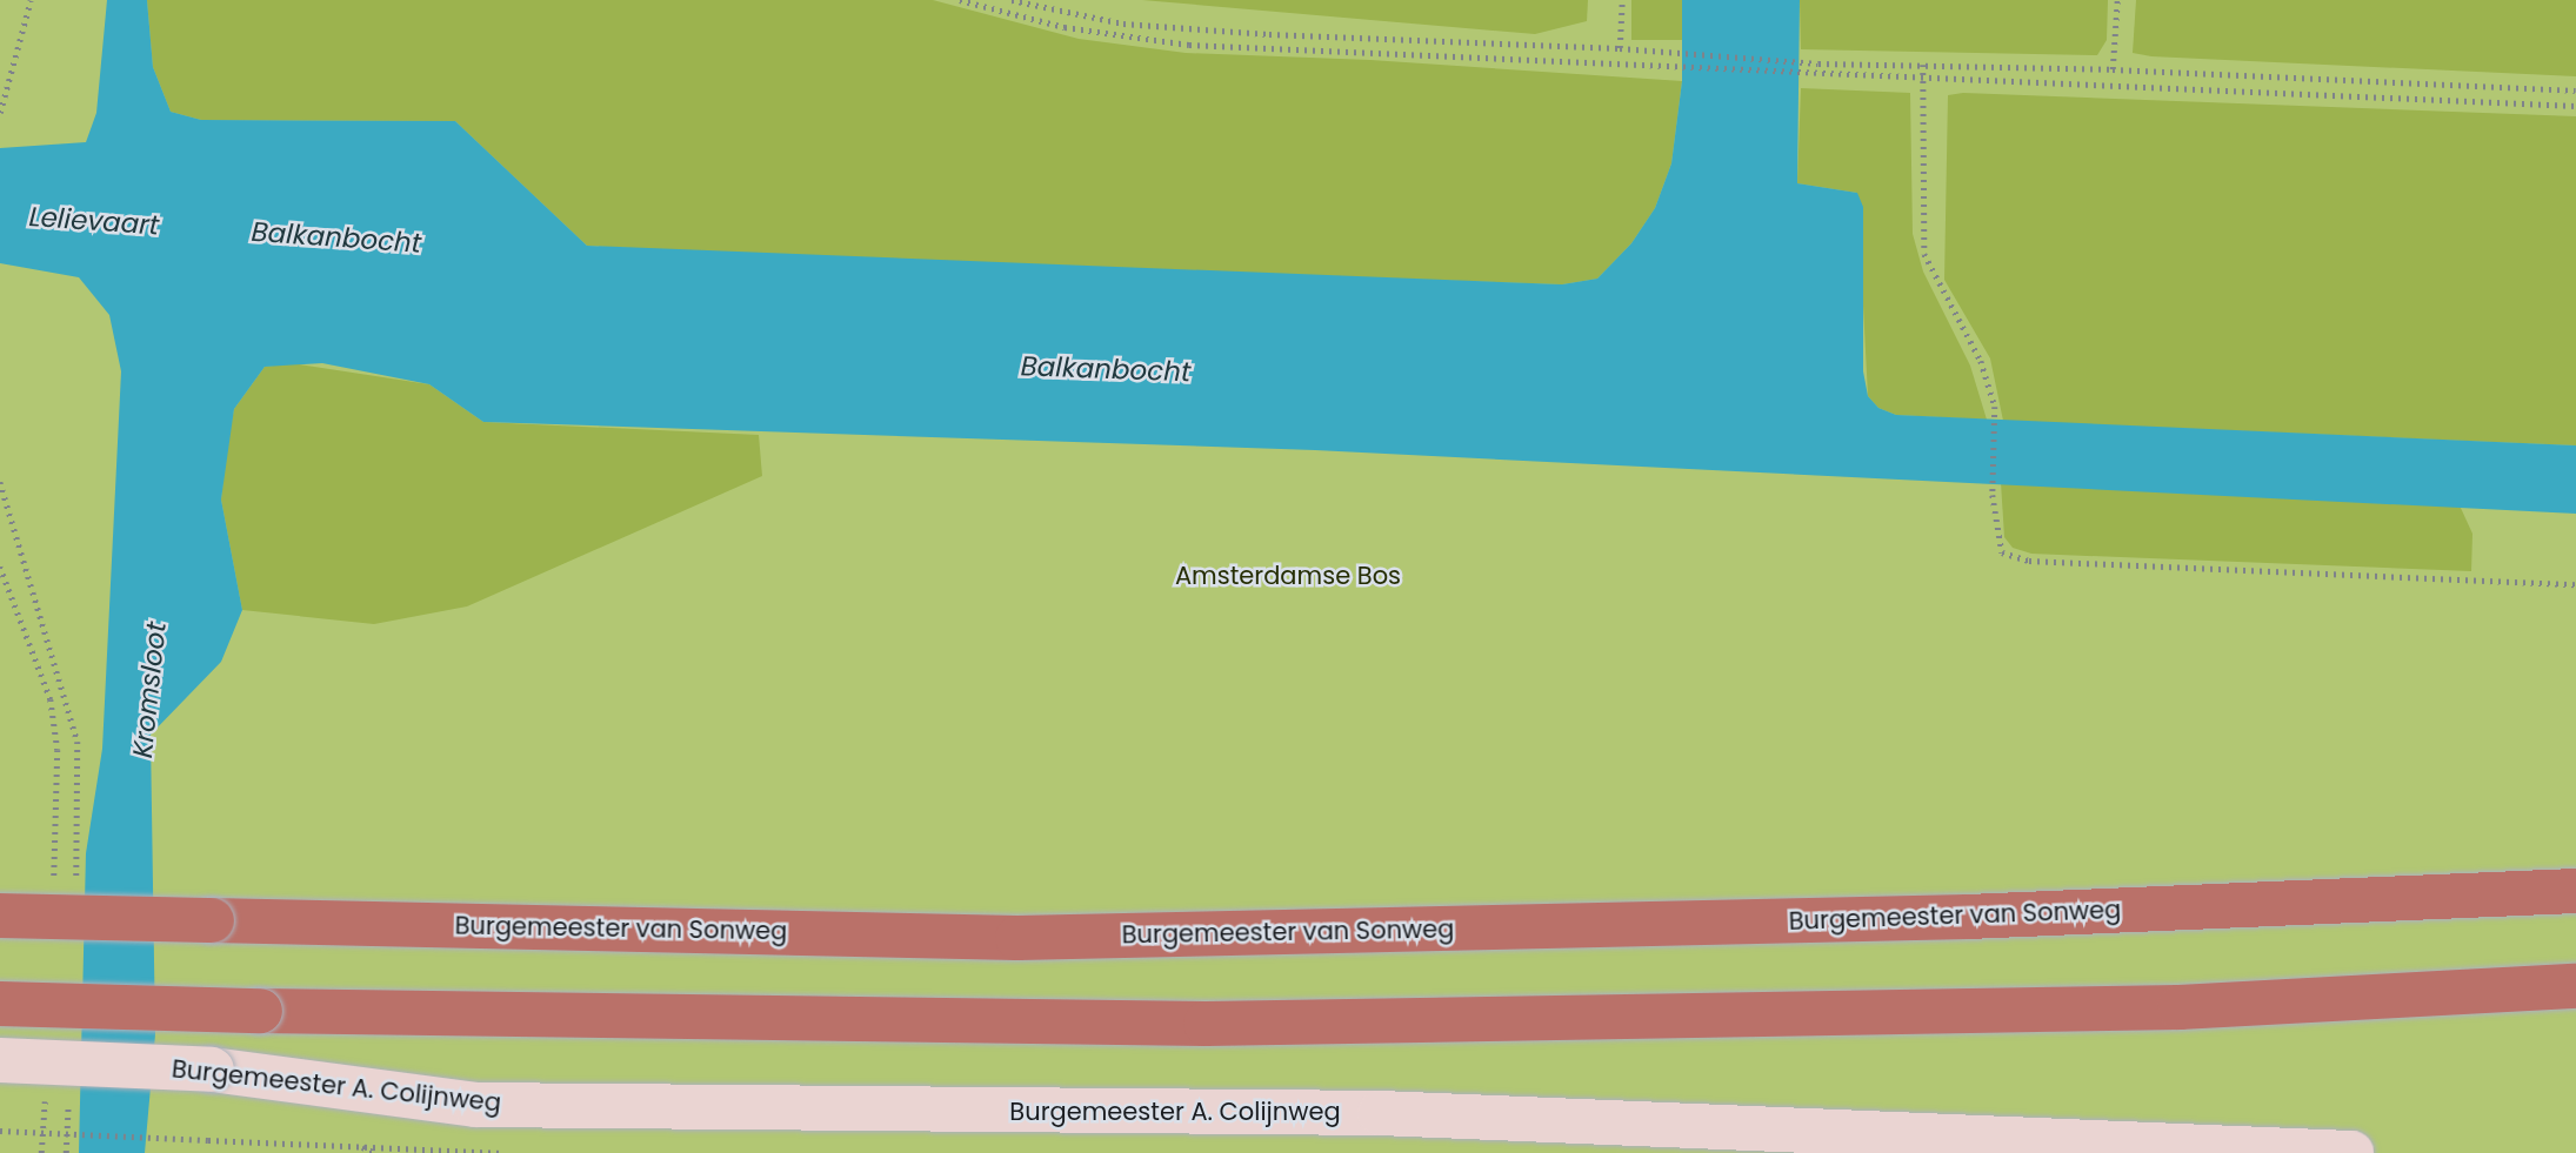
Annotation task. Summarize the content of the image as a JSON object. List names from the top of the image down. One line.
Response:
{"streets":{"highway":["Burgemeester van Sonweg"],"street":["Burgemeester A. Colijnweg"]},"water":["Lelievaart","Balkanbocht","Kromsloot"],"parks":["Amsterdamse Bos"]}
